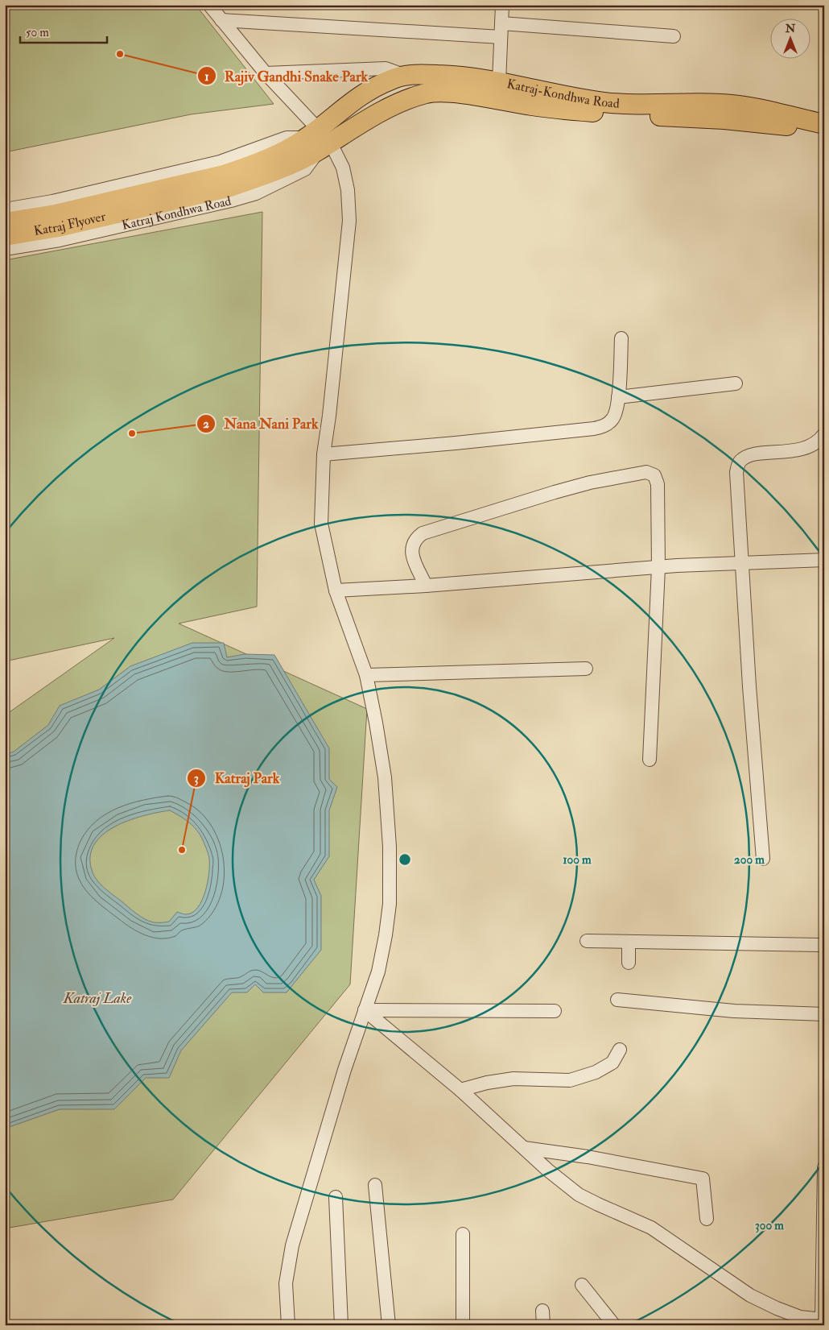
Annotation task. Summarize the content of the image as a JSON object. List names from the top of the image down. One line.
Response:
{"streets":{"highway":["Katraj-Kondhwa Road","Katraj Flyover"],"street":["Katraj Kondhwa Road"]},"crossings":[["Katraj-Kondhwa Road","Katraj Kondhwa Road"],["Katraj-Kondhwa Road","Katraj Flyover"],["Katraj Kondhwa Road","Katraj Flyover"]],"water":["Katraj Lake"],"places":["Rajiv Gandhi Snake Park","Nana Nani Park","Katraj Park"],"scale_bar":"50 m","north":"top","rings":["100 m","200 m","300 m"]}
